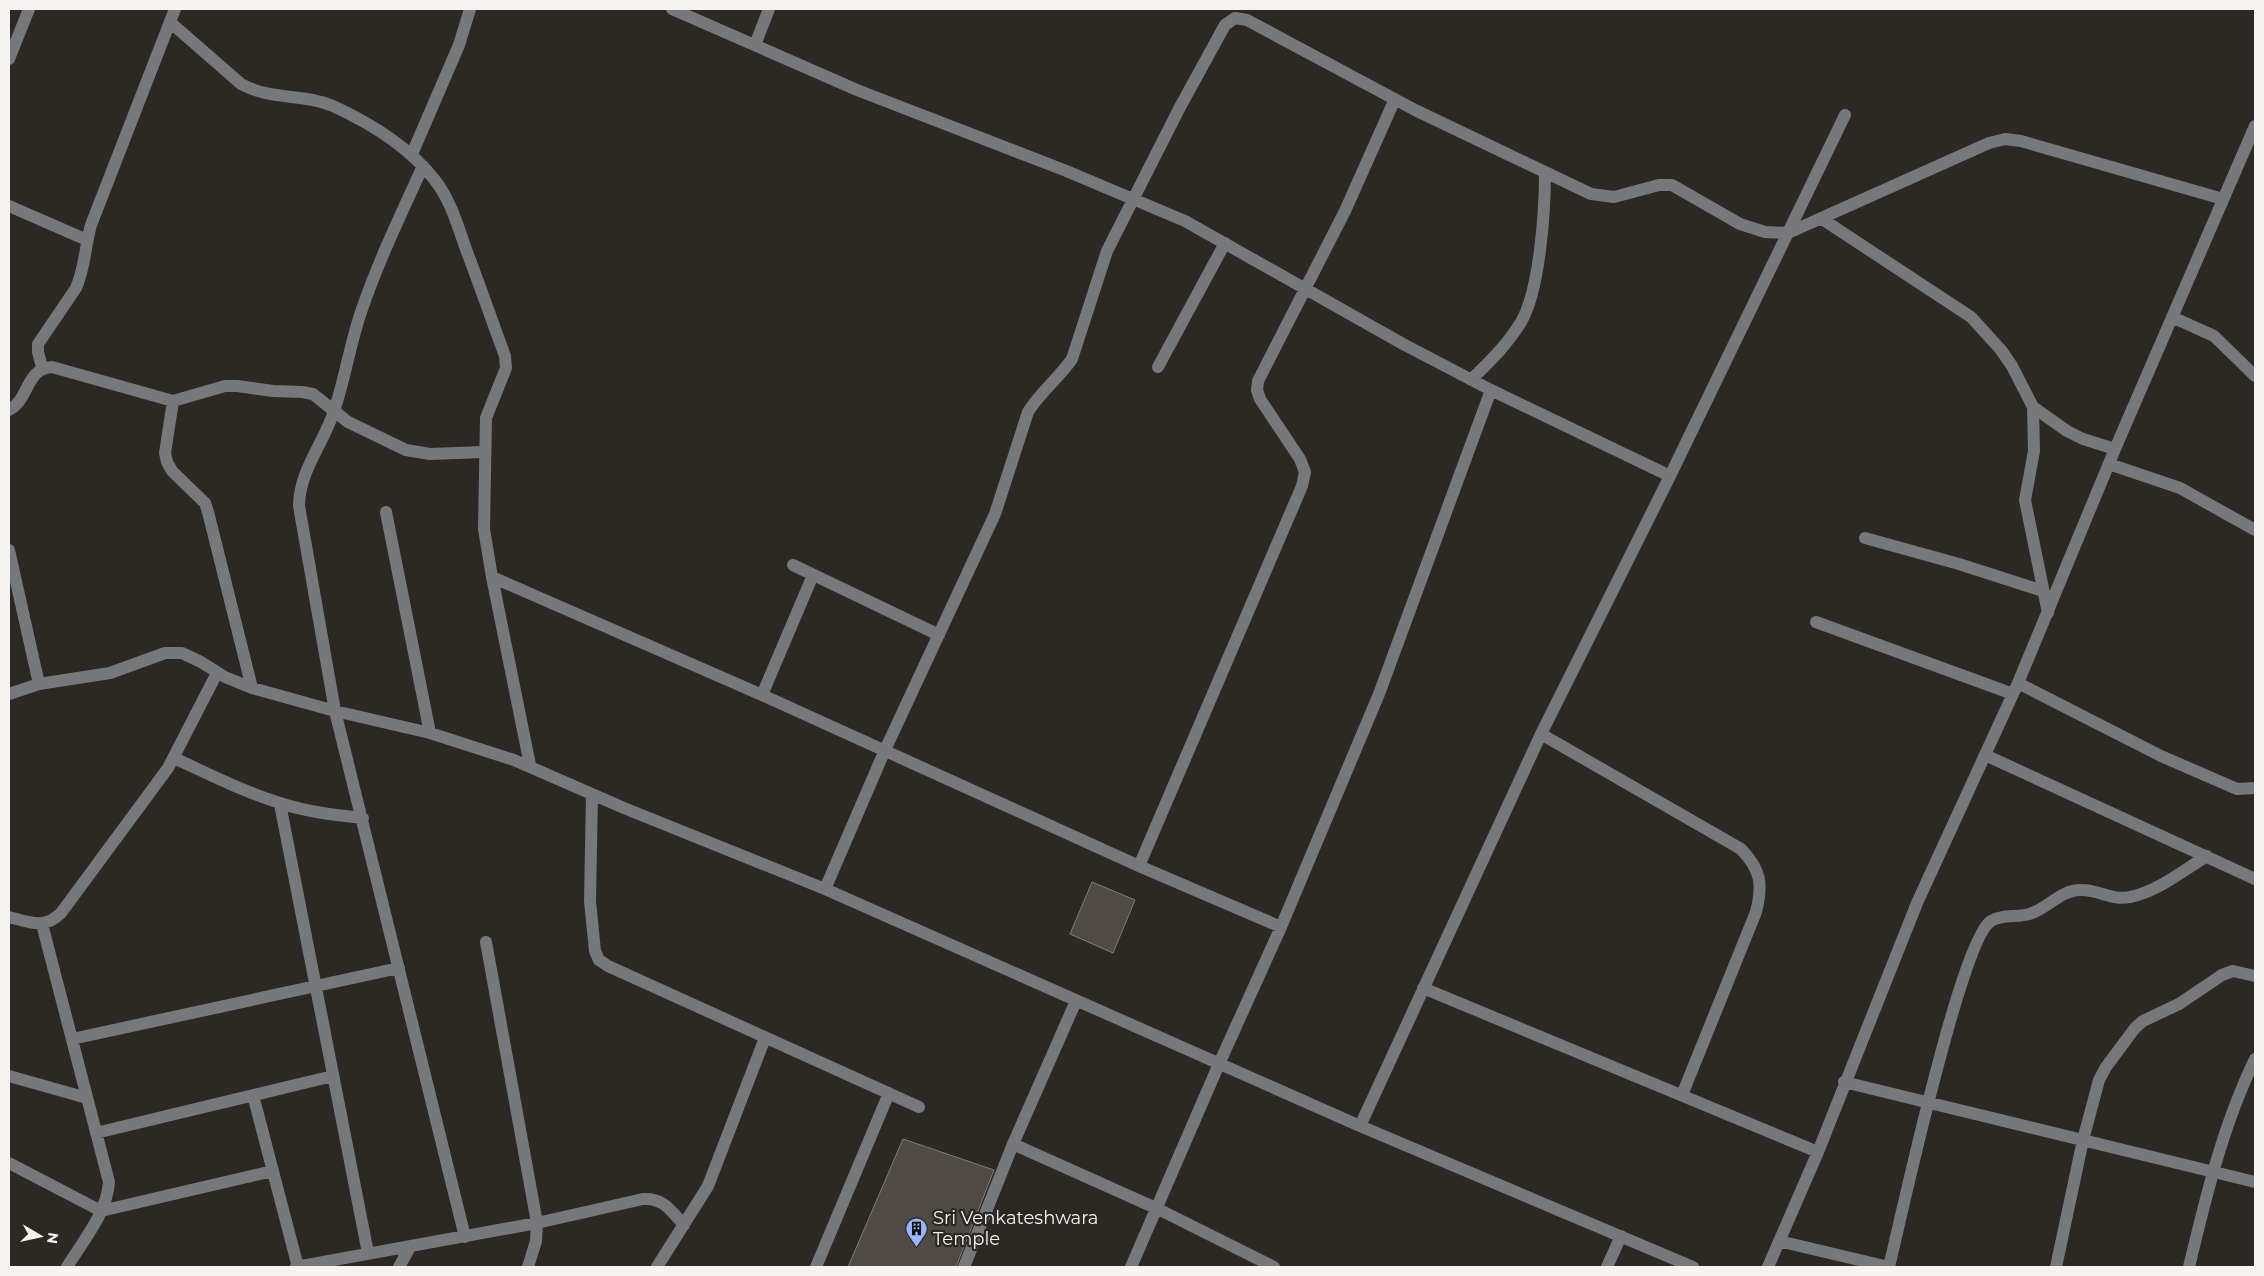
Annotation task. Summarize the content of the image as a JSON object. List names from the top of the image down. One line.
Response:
{"places":{"building":["Sri Venkateshwara Temple"]},"north":"right"}
